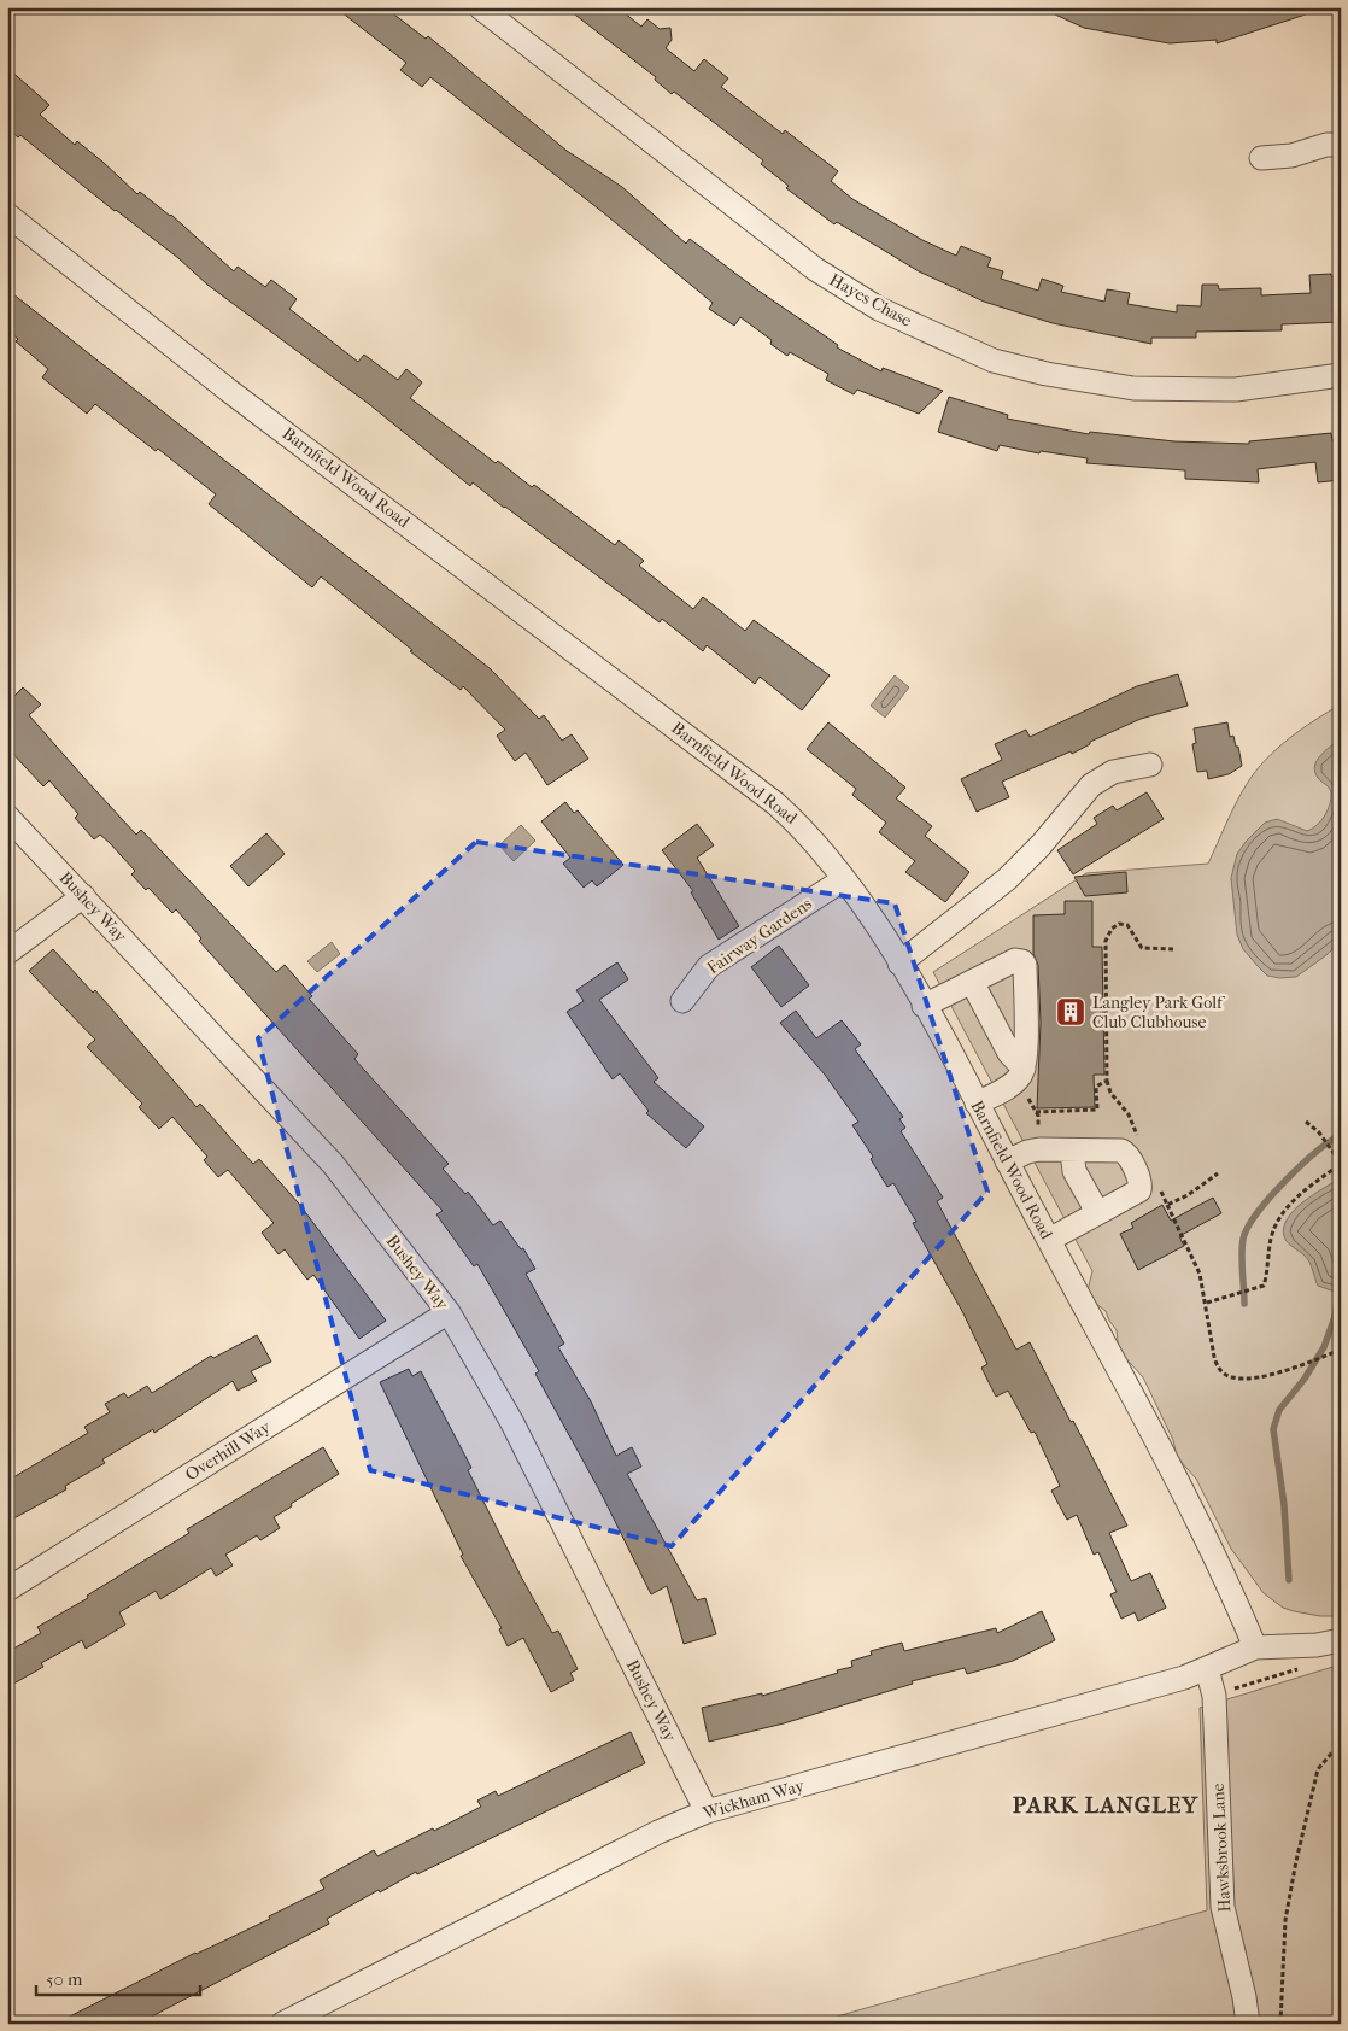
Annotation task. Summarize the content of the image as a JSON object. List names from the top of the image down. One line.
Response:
{"streets":{"street":["Hayes Chase","Barnfield Wood Road","Bushey Way","Fairway Gardens","Overhill Way","Wickham Way","Hawksbrook Lane"]},"crossings":[["Barnfield Wood Road","Fairway Gardens"],["Barnfield Wood Road","Wickham Way"],["Bushey Way","Overhill Way"],["Bushey Way","Wickham Way"],["Wickham Way","Hawksbrook Lane"]],"districts":["PARK LANGLEY"],"places":{"building":["Langley Park Golf Club Clubhouse"]},"scale_bar":"50 m"}
